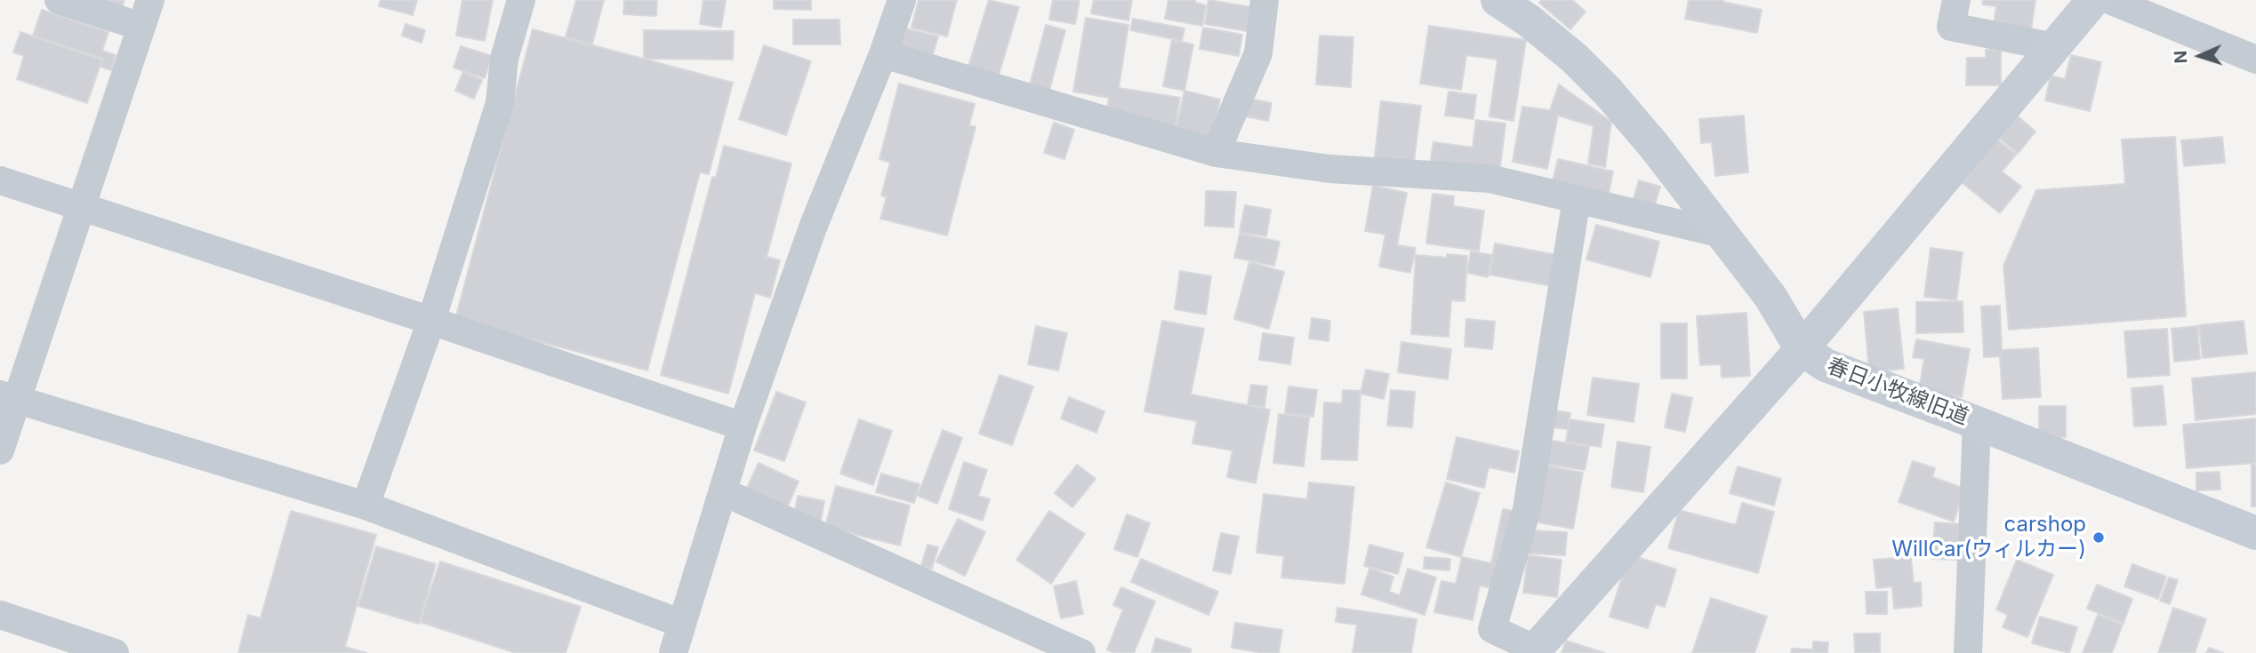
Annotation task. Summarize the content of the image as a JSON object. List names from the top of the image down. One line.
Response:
{"streets":{"street":["春日小牧線旧道"]},"places":["carshop WillCar(ウィルカー)"],"north":"left"}
